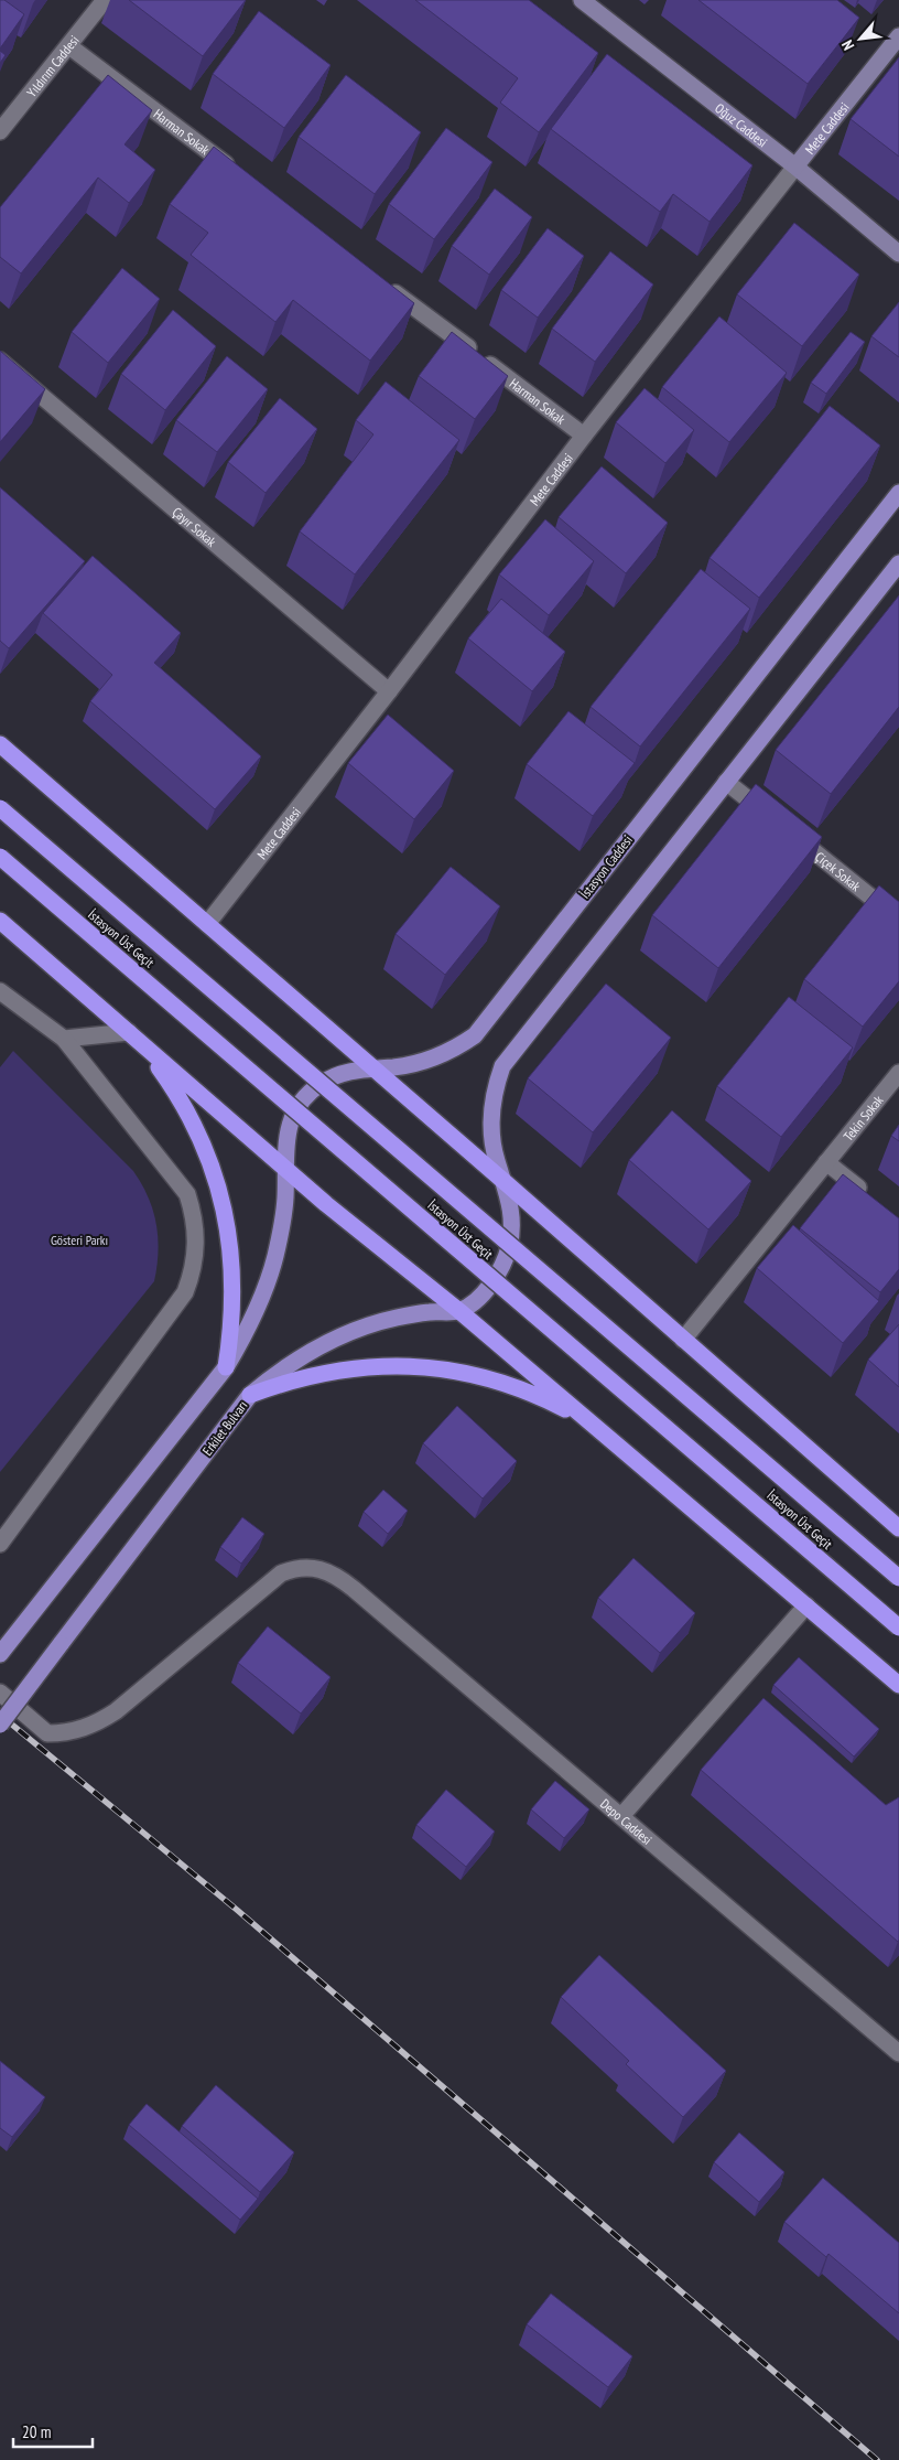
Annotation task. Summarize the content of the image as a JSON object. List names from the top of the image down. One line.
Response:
{"streets":{"highway":["İstasyon Üst Geçit"],"main road":["İstasyon Caddesi","Erkilet Bulvarı"],"street":["Yıldırım Caddesi","Oğuz Caddesi","Mete Caddesi","Harman Sokak","Çayır Sokak","Çiçek Sokak","Tekin Sokak","Depo Caddesi"]},"crossings":[["Yıldırım Caddesi","Harman Sokak"],["Oğuz Caddesi","Mete Caddesi"],["Mete Caddesi","Harman Sokak"],["Mete Caddesi","Çayır Sokak"]],"parks":["Gösteri Parkı"],"scale_bar":"20 m","north":"bottom left"}
